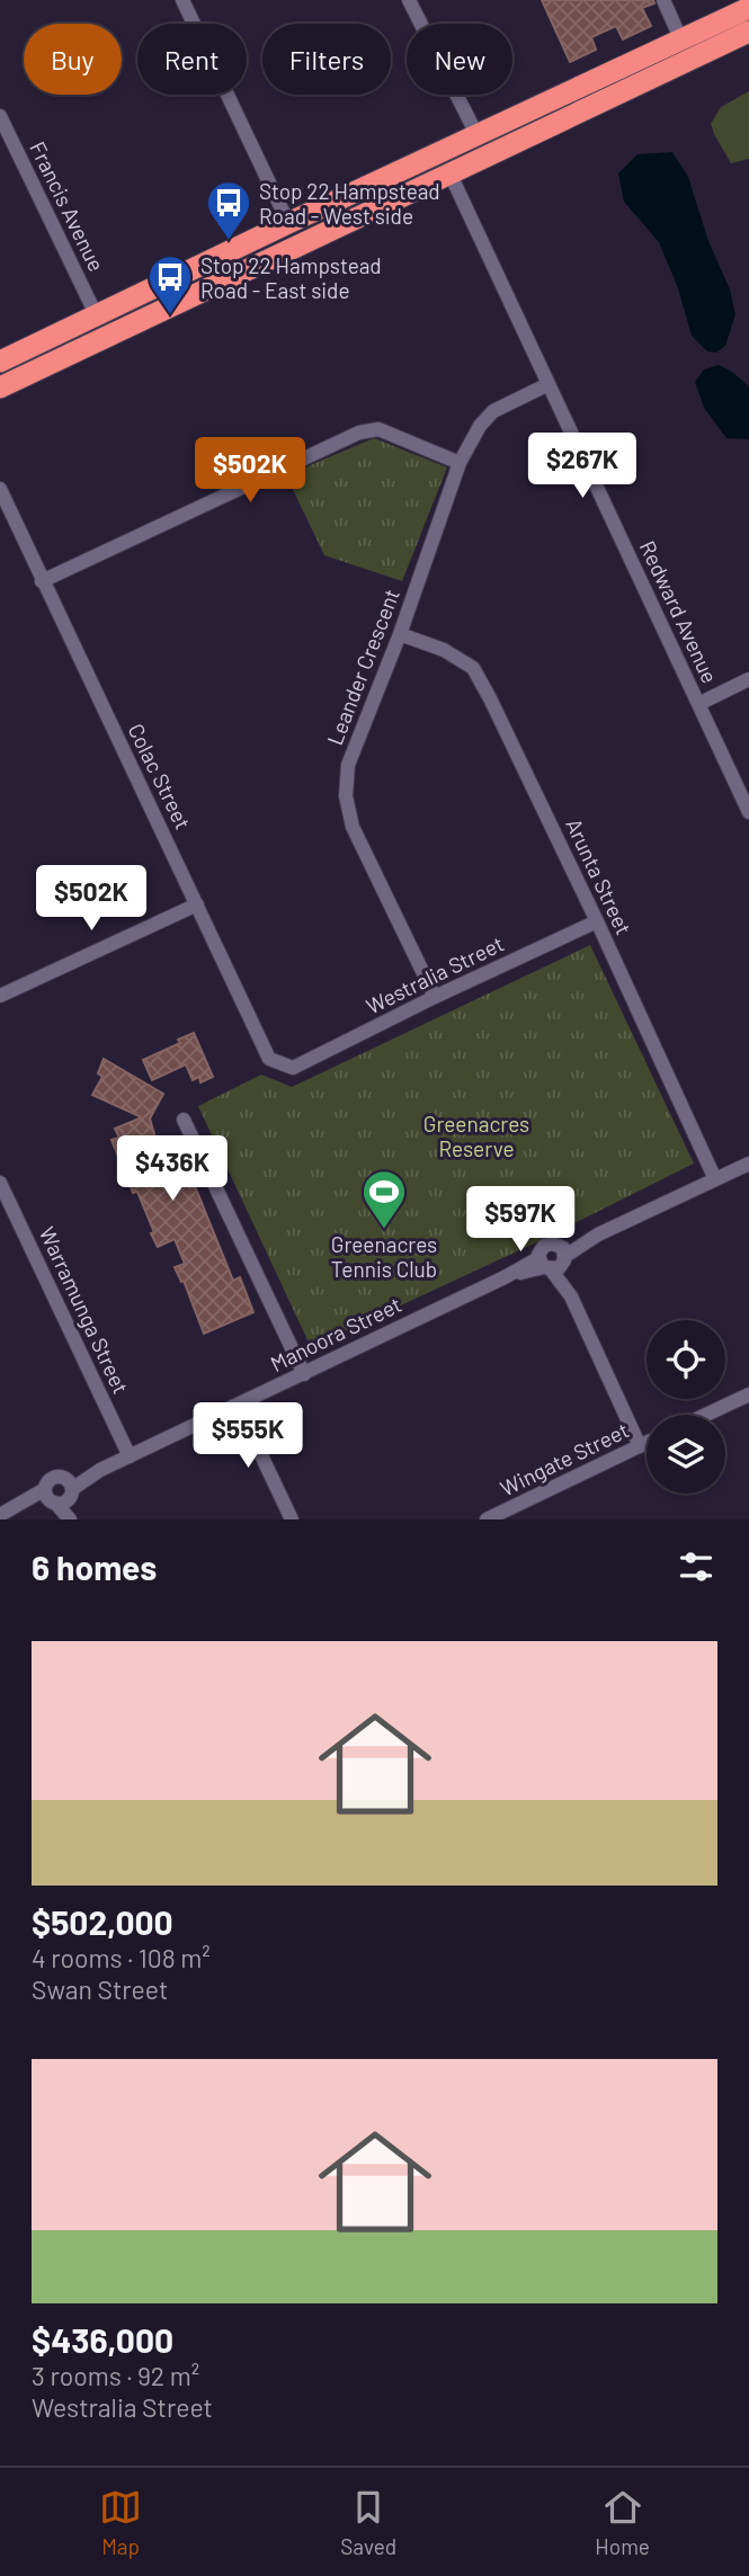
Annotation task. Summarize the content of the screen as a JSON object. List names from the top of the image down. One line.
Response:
{"streets":{"street":["Francis Avenue","Redward Avenue","Leander Crescent","Colac Street","Arunta Street","Westralia Street","Warramunga Street","Manoora Street","Wingate Street"]},"crossings":[["Redward Avenue","Leander Crescent"],["Leander Crescent","Arunta Street"],["Leander Crescent","Westralia Street"],["Colac Street","Westralia Street"],["Arunta Street","Westralia Street"],["Arunta Street","Manoora Street"],["Warramunga Street","Manoora Street"]],"parks":["Greenacres Reserve"],"places":{"bus stop":["Stop 22 Hampstead Road - West side","Stop 22 Hampstead Road - East side"],"sports":["Greenacres Tennis Club"]},"page":{"chip":["Buy","Rent","Filters","New"],"price":["$267K","$502K","$502K","$436K","$597K","$555K"],"heading":"6 homes","list":[{"name":"$502,000","note":"4 rooms · 108 m² · Swan Street"},{"name":"$436,000","note":"3 rooms · 92 m² · Westralia Street"}],"tabs":["Map","Saved","Home"]}}
